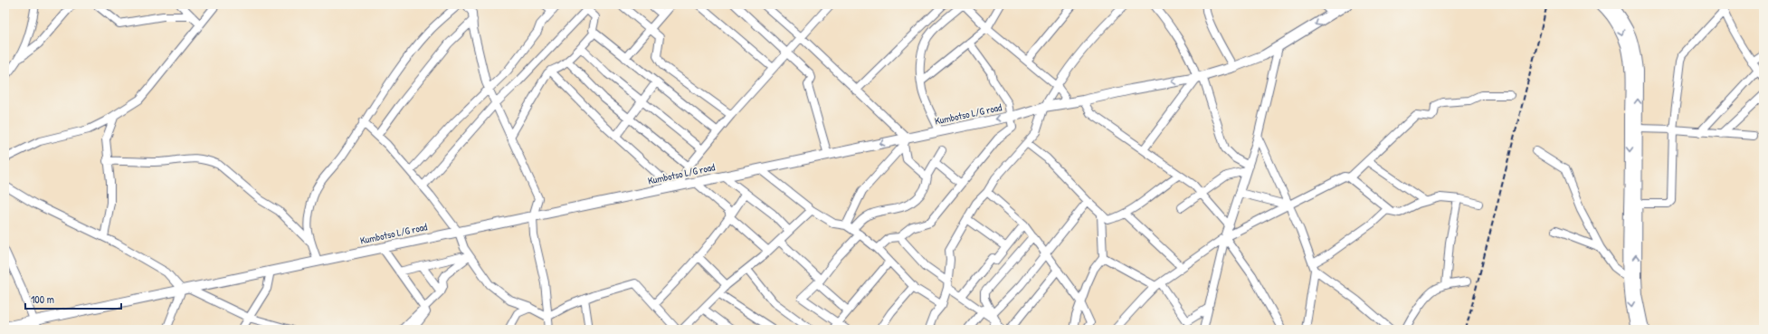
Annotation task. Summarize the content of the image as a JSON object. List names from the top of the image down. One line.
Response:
{"streets":{"main road":["Kumbotso L/G road"]},"scale_bar":"100 m"}
